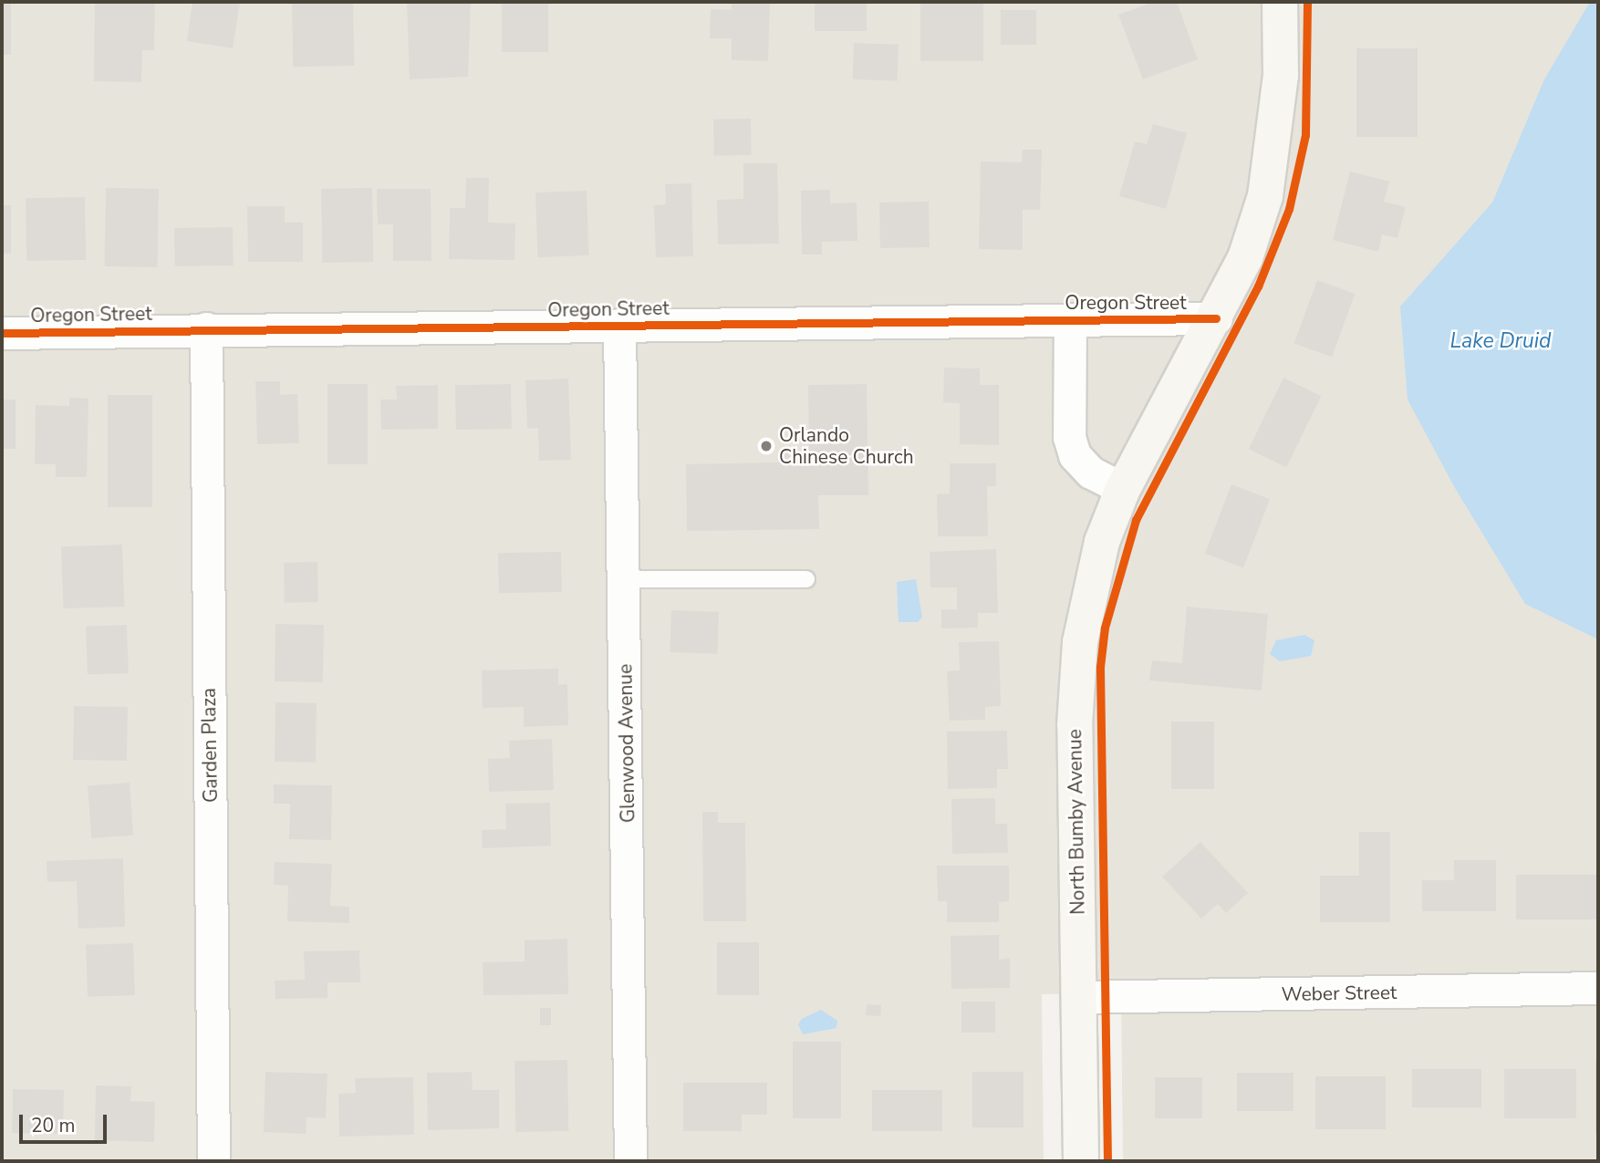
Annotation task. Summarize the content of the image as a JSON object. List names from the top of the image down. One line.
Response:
{"streets":{"street":["Oregon Street","Glenwood Avenue","Garden Plaza","North Bumby Avenue","Weber Street"]},"crossings":[["Oregon Street","Glenwood Avenue"],["Oregon Street","Garden Plaza"],["Oregon Street","North Bumby Avenue"],["North Bumby Avenue","Weber Street"]],"water":["Lake Druid"],"places":["Orlando Chinese Church"],"scale_bar":"20 m"}
